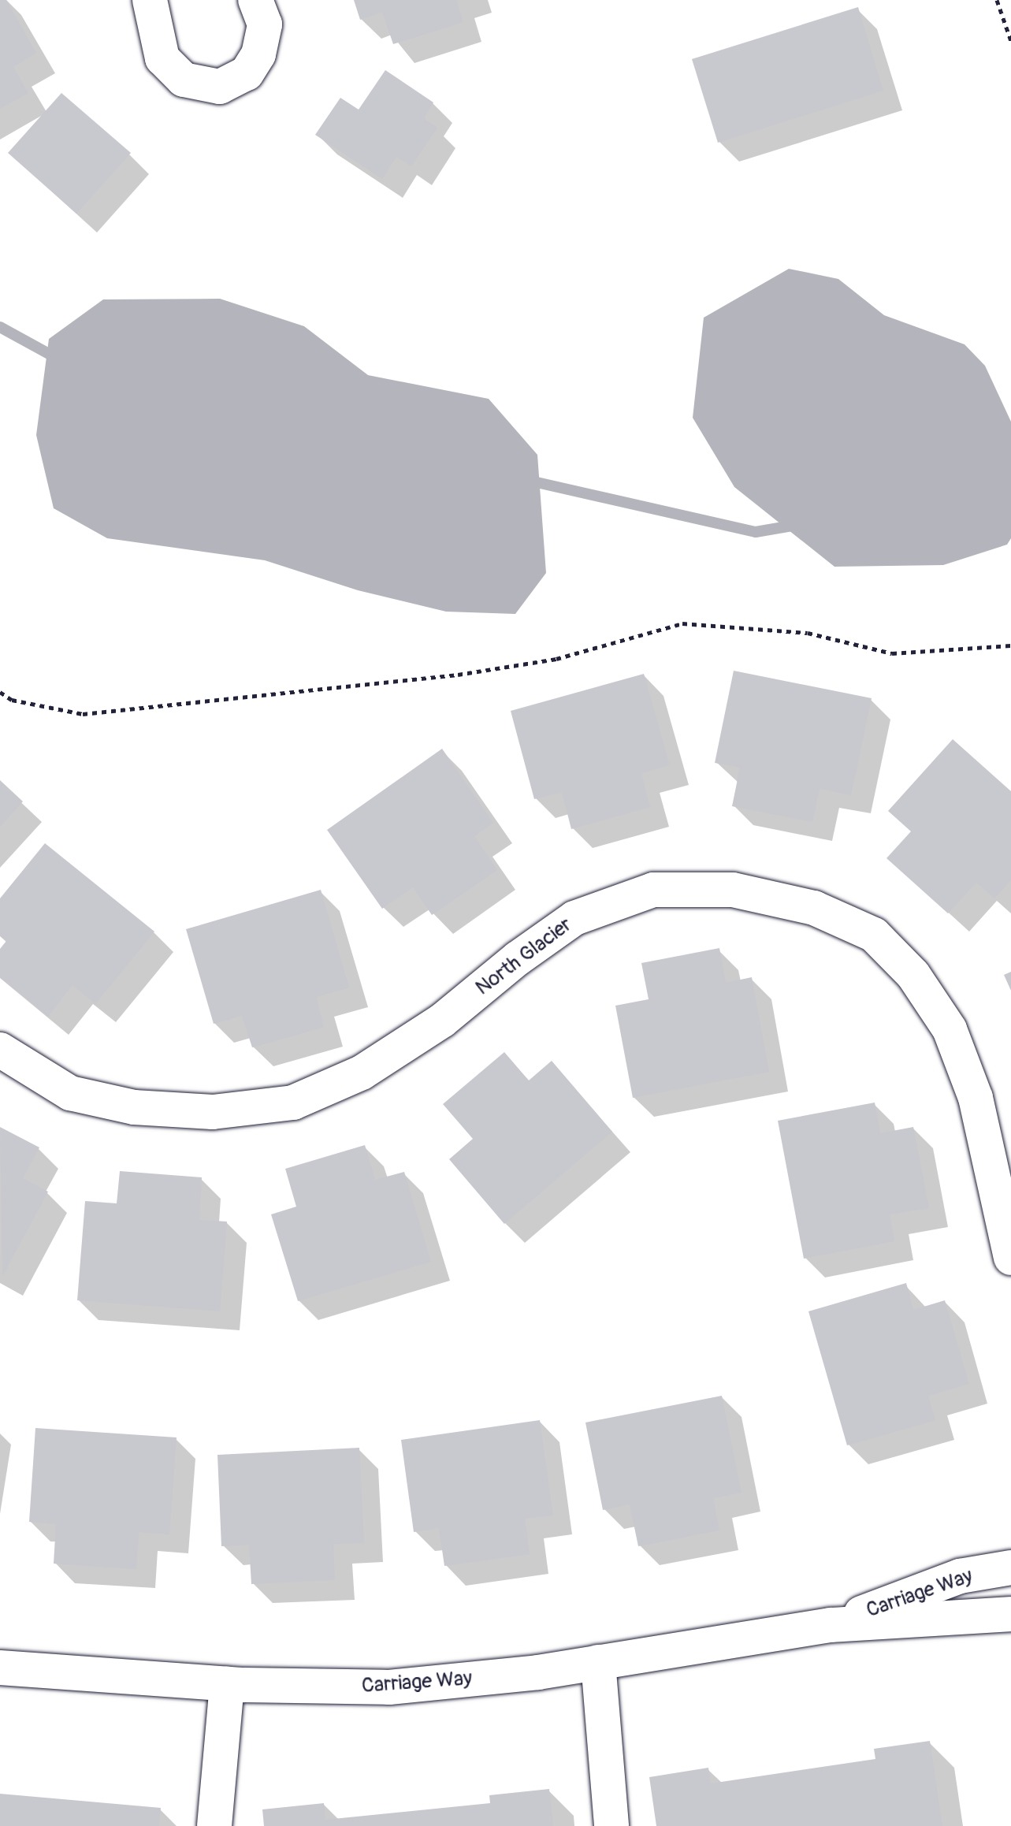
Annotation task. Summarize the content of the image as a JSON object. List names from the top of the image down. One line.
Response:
{"streets":{"street":["North Glacier","Carriage Way"]}}
